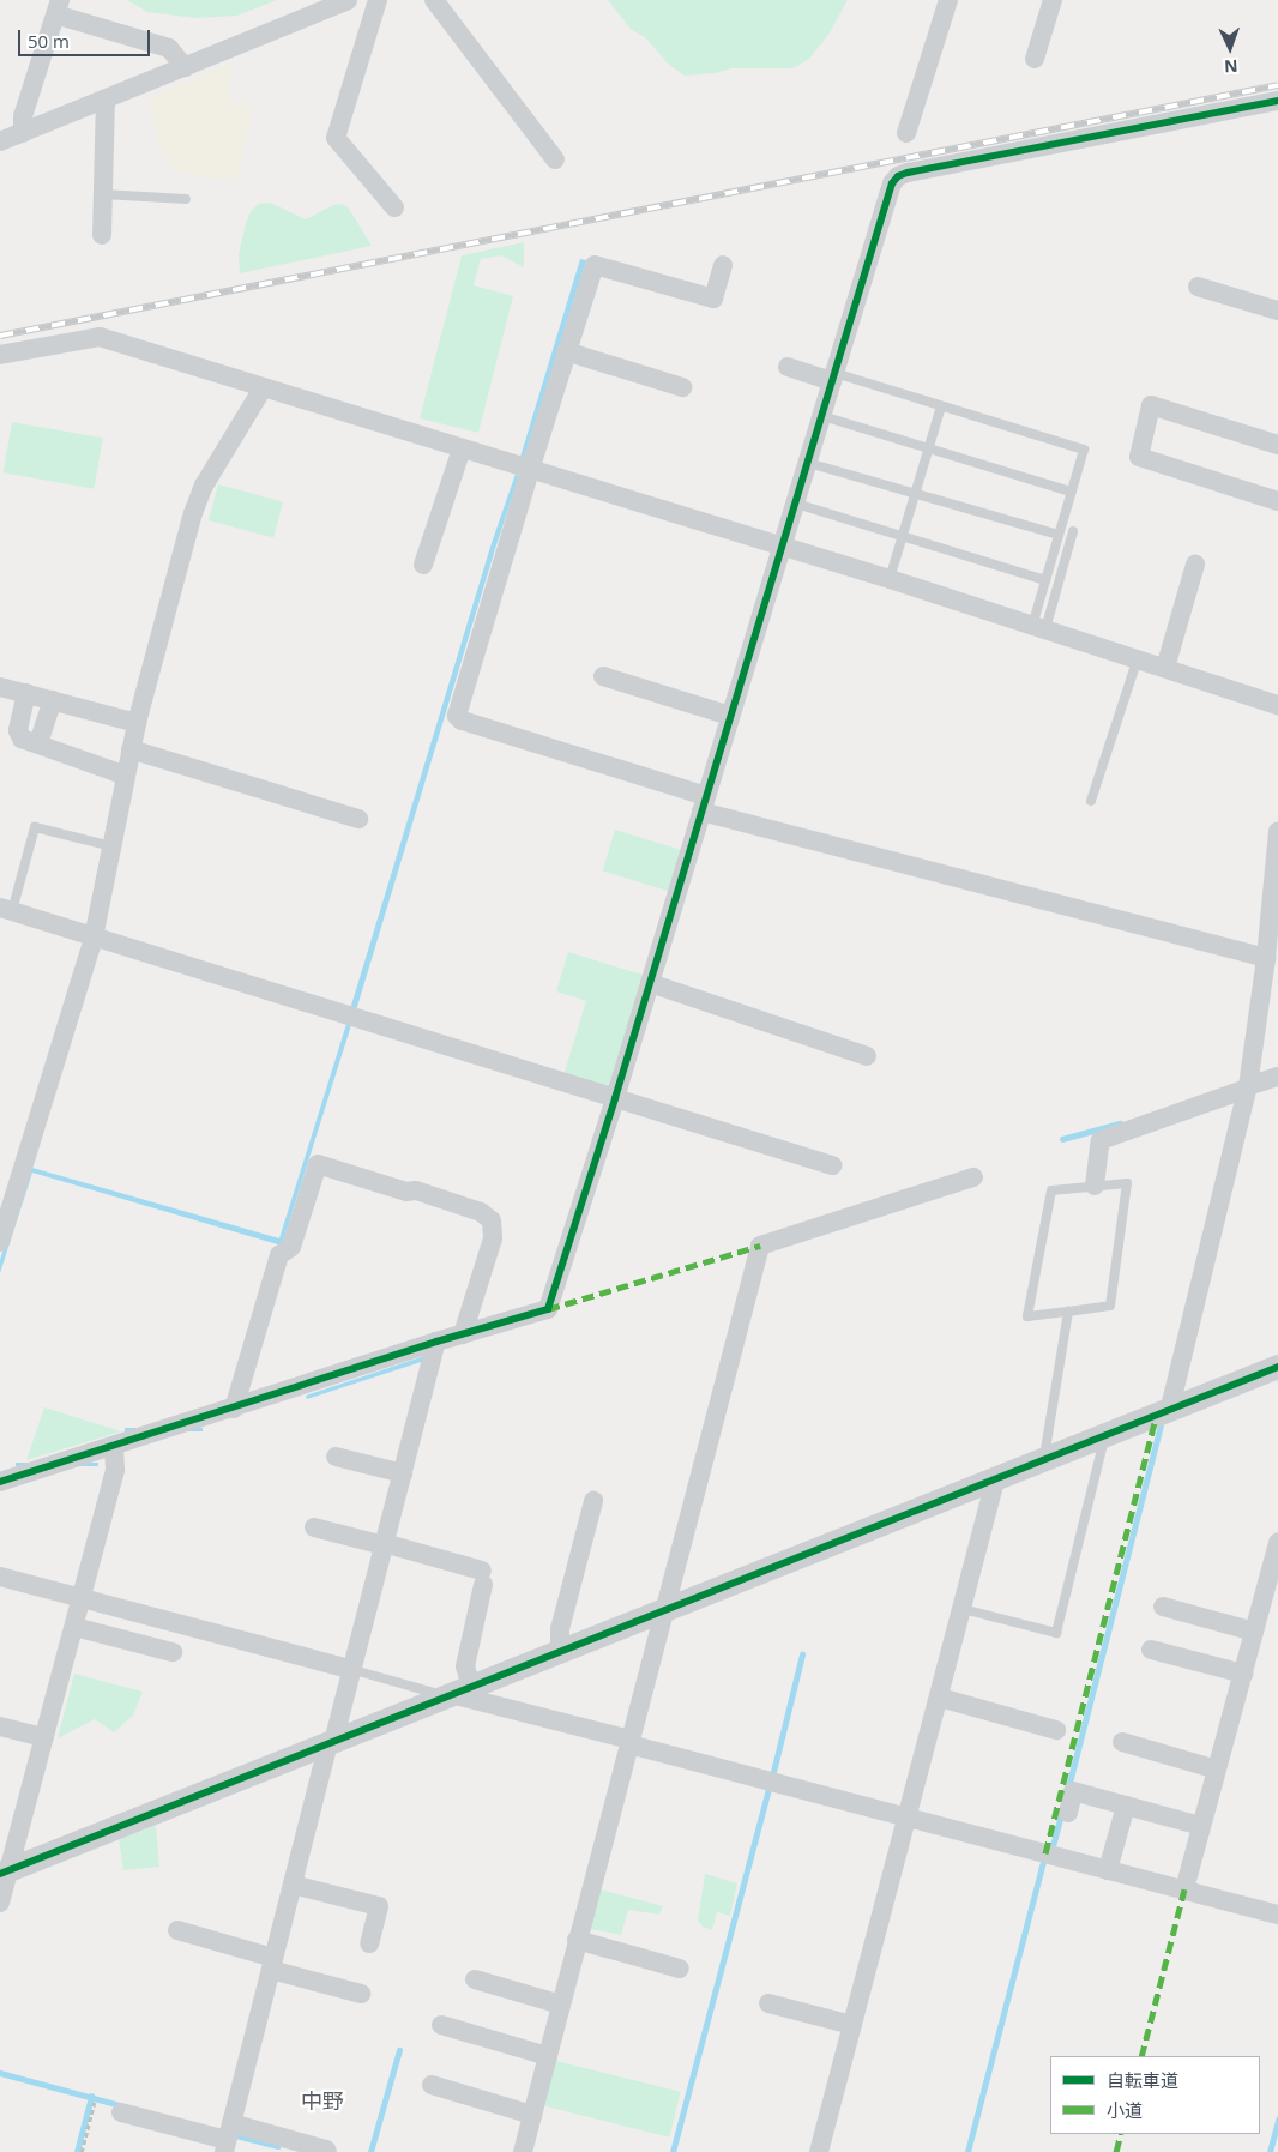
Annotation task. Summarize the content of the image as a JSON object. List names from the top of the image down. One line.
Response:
{"districts":["中野"],"legend":["自転車道","小道"],"scale_bar":"50 m","north":"bottom"}
